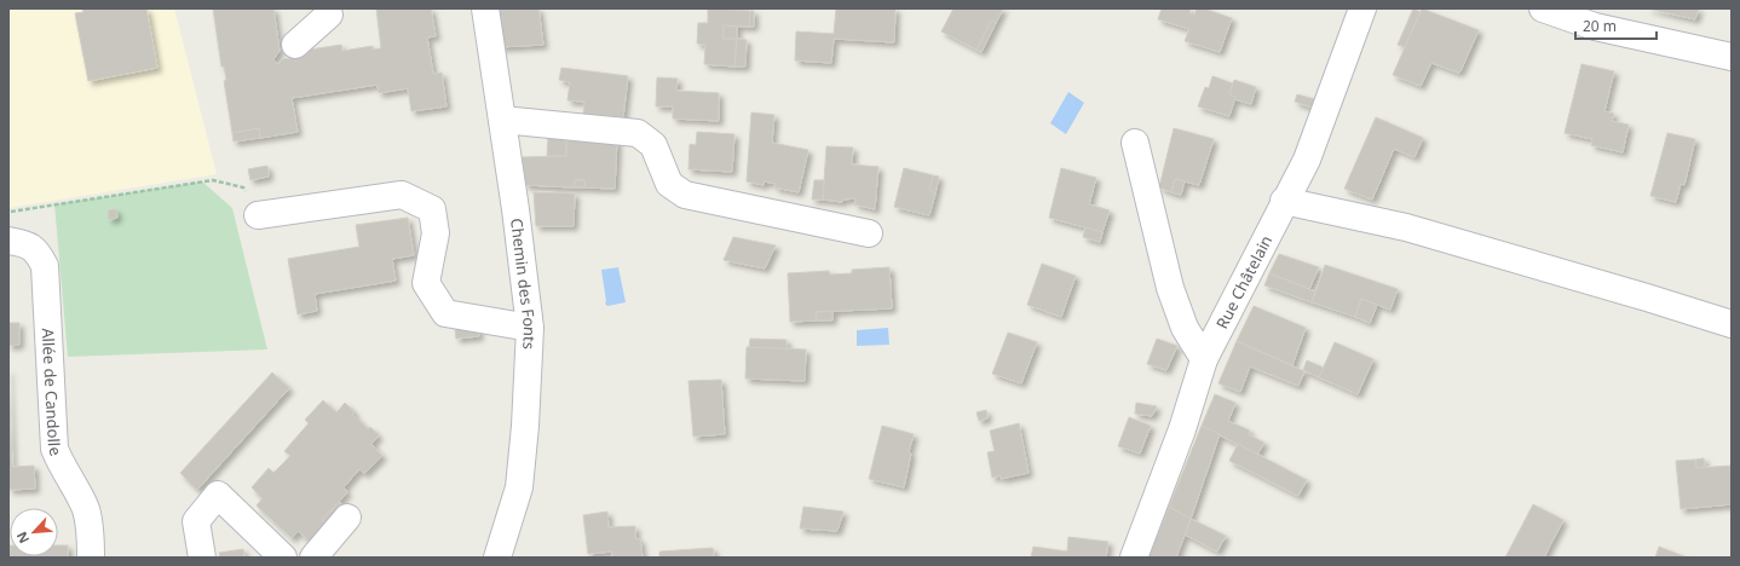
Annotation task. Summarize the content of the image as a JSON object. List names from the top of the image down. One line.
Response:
{"streets":{"street":["Rue Châtelain","Chemin des Fonts","Allée de Candolle"]},"scale_bar":"20 m","north":"bottom left"}
